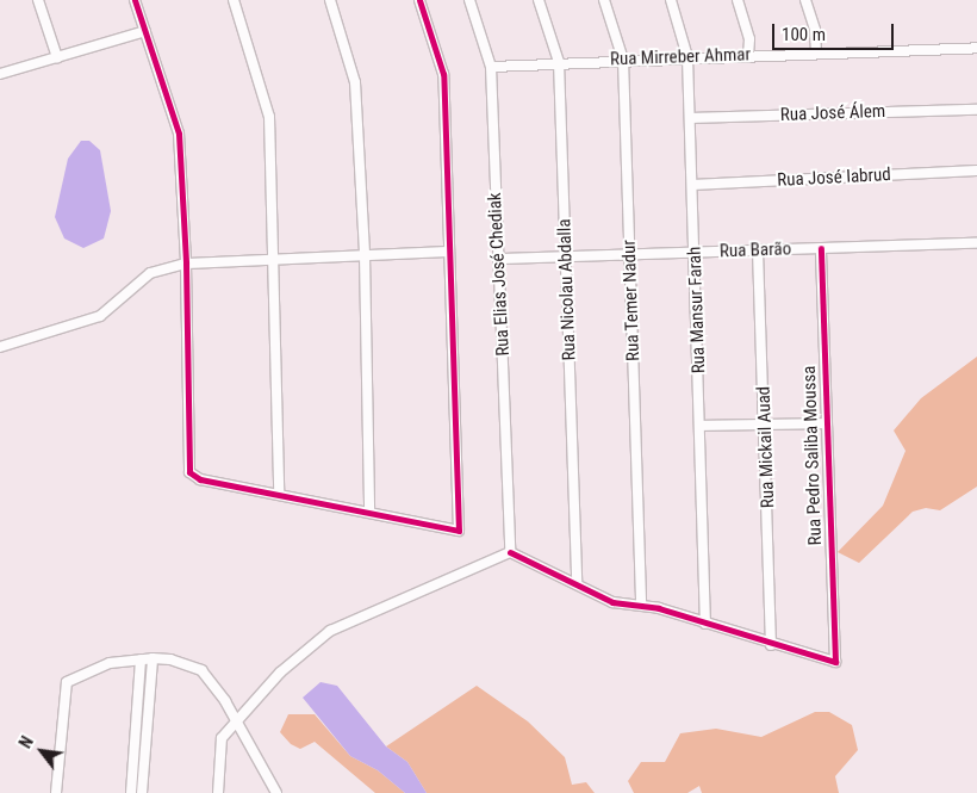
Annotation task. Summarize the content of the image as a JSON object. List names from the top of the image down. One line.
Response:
{"streets":{"street":["Rua Mirreber Ahmar","Rua José Álem","Rua José Iabrud","Rua Barão","Rua Elias José Chediak","Rua Nicolau Abdalla","Rua Temer Nadur","Rua Mansur Farah","Rua Mickail Auad","Rua Pedro Saliba Moussa"]},"crossings":[["Rua Mirreber Ahmar","Rua Elias José Chediak"],["Rua Mirreber Ahmar","Rua Nicolau Abdalla"],["Rua Mirreber Ahmar","Rua Temer Nadur"],["Rua Mirreber Ahmar","Rua Mansur Farah"],["Rua José Álem","Rua Mansur Farah"],["Rua José Iabrud","Rua Mansur Farah"],["Rua Barão","Rua Elias José Chediak"],["Rua Barão","Rua Nicolau Abdalla"],["Rua Barão","Rua Temer Nadur"],["Rua Barão","Rua Mansur Farah"],["Rua Barão","Rua Mickail Auad"],["Rua Barão","Rua Pedro Saliba Moussa"],["Rua Mickail Auad","Rua Pedro Saliba Moussa"]],"scale_bar":"100 m","north":"top left"}
